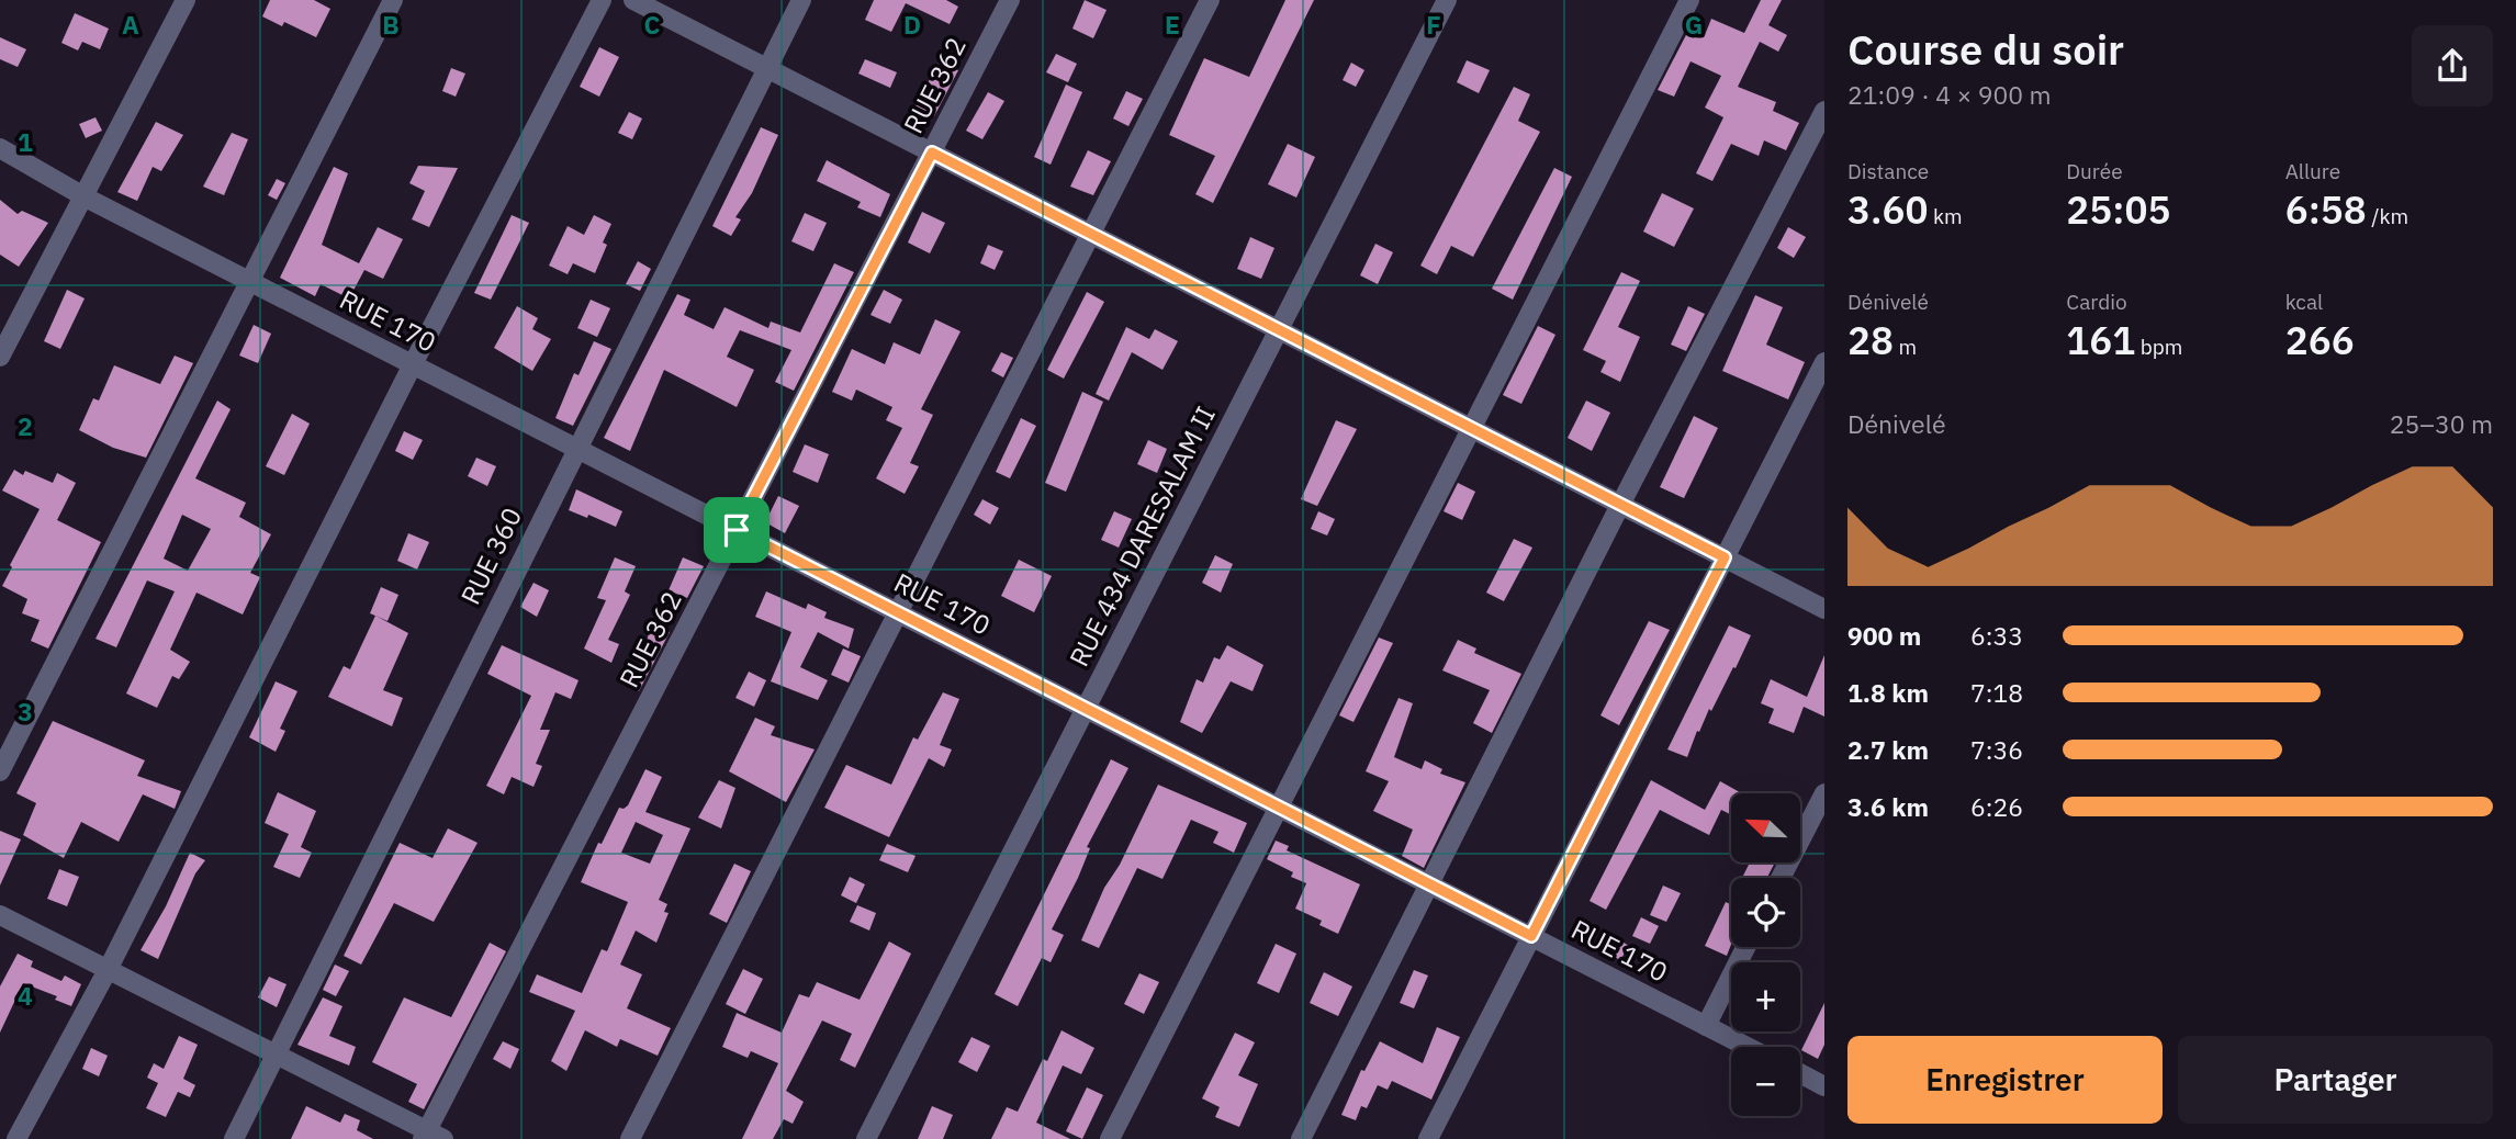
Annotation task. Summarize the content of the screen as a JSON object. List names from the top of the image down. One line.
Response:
{"streets":{"street":["RUE 362","RUE 170","RUE 434 DARESALAM II","RUE 360"]},"crossings":[["RUE 362","RUE 170"],["RUE 170","RUE 434 DARESALAM II"],["RUE 170","RUE 360"]],"north":"top left","page":{"heading":["Course du soir","21:09 · 4 × 900 m"],"stats":[["Distance","3.60 km"],["Durée","25:05"],["Allure","6:58 /km"],["Dénivelé","28 m"],["Cardio","161 bpm"],["kcal","266"]],"chart":["Dénivelé","25–30 m"],"list":[{"name":"900 m","note":"6:33"},{"name":"1.8 km","note":"7:18"},{"name":"2.7 km","note":"7:36"},{"name":"3.6 km","note":"6:26"}],"map_buttons":["+","−"],"buttons":["Enregistrer","Partager"]},"grid":{"columns":["A","B","C","D","E","F","G"],"rows":["1","2","3","4"]}}
